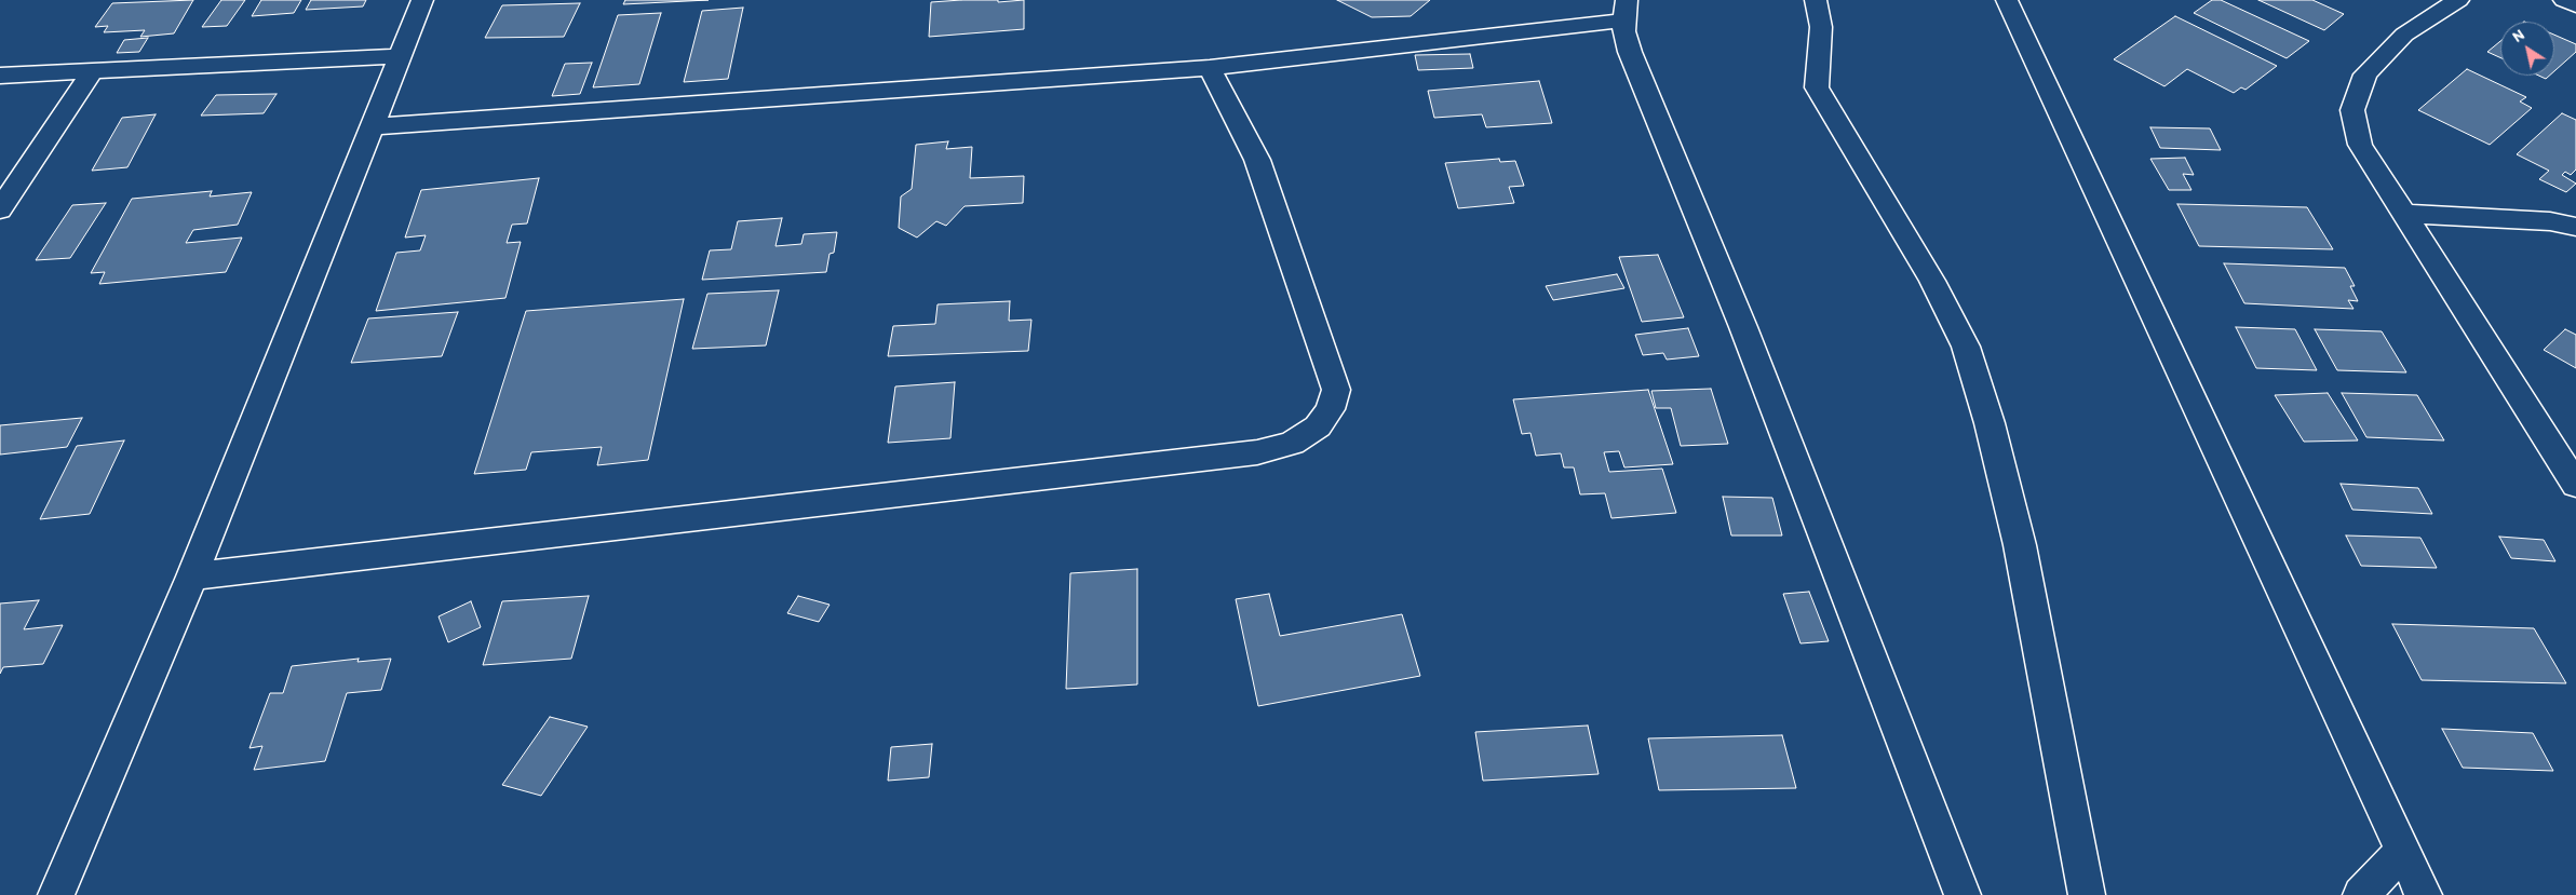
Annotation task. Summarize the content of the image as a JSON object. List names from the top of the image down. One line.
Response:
{"north":"top left"}
